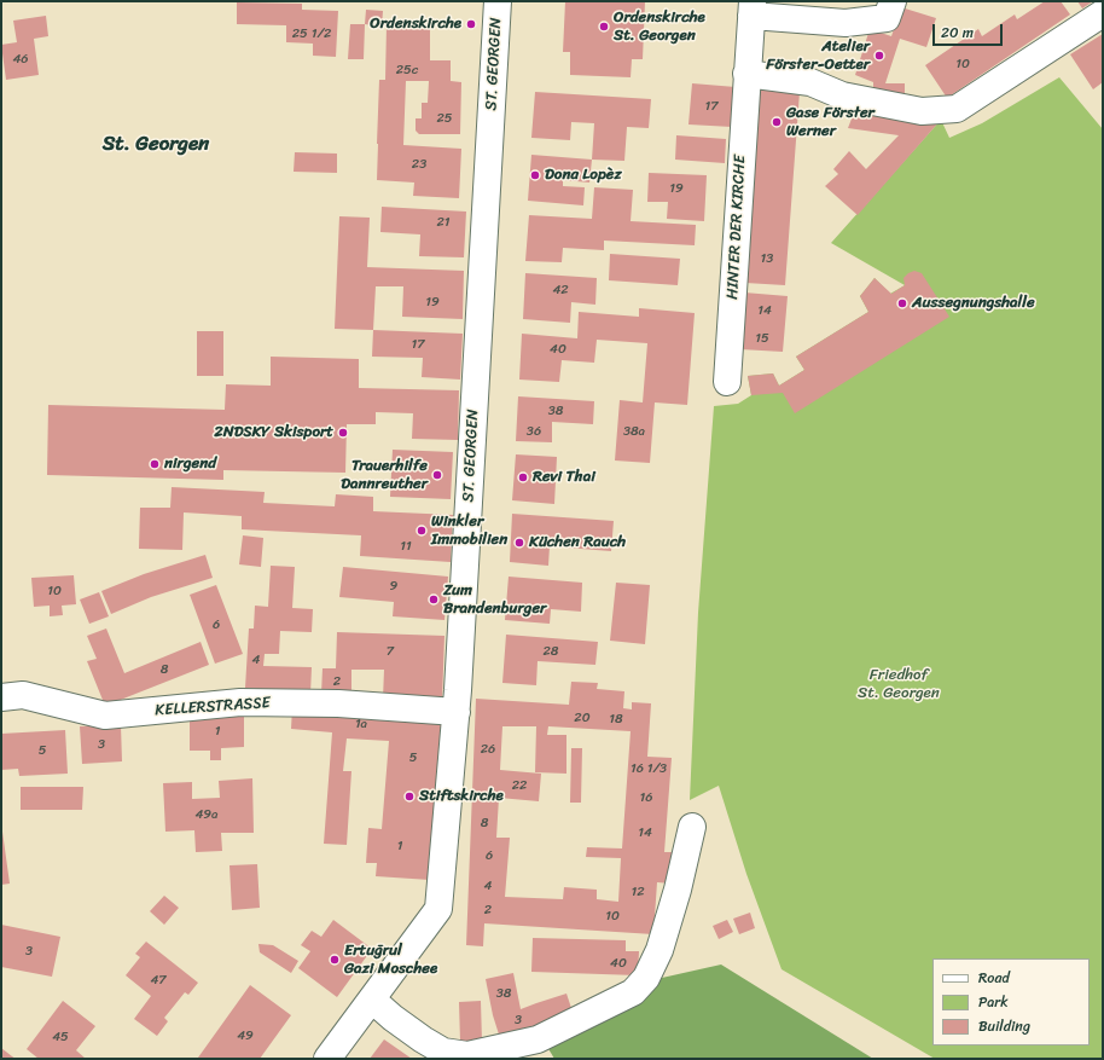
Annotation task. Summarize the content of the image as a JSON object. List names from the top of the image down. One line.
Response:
{"streets":{"street":["ST. GEORGEN","HINTER DER KIRCHE","KELLERSTRASSE"]},"crossings":[["ST. GEORGEN","KELLERSTRASSE"]],"districts":["St. Georgen"],"parks":["Friedhof St. Georgen"],"places":["Ordenskirche","Ordenskirche St. Georgen","Atelier Förster-Oetter","Gase Förster Werner","Dona Lopèz","Aussegnungshalle","2NDSKY Skisport","nirgend","Trauerhilfe Dannreuther","Revi Thai","Winkler Immobilien","Küchen Rauch","Zum Brandenburger","Stiftskirche","Ertuğrul Gazi Moschee"],"house_numbers":["25 1/2","46","10","25c","17","25","23","19","21","13","42","19","14","15","17","40","38","36","38a","11","9","10","6","7","28","4","8","2","20","18","1a","1","3","26","5","5","16 1/3","22","16","49a","8","14","1","6","4","12","2","10","3","40","47","38","3","49","45"],"legend":["Road","Park","Building"],"scale_bar":"20 m"}
